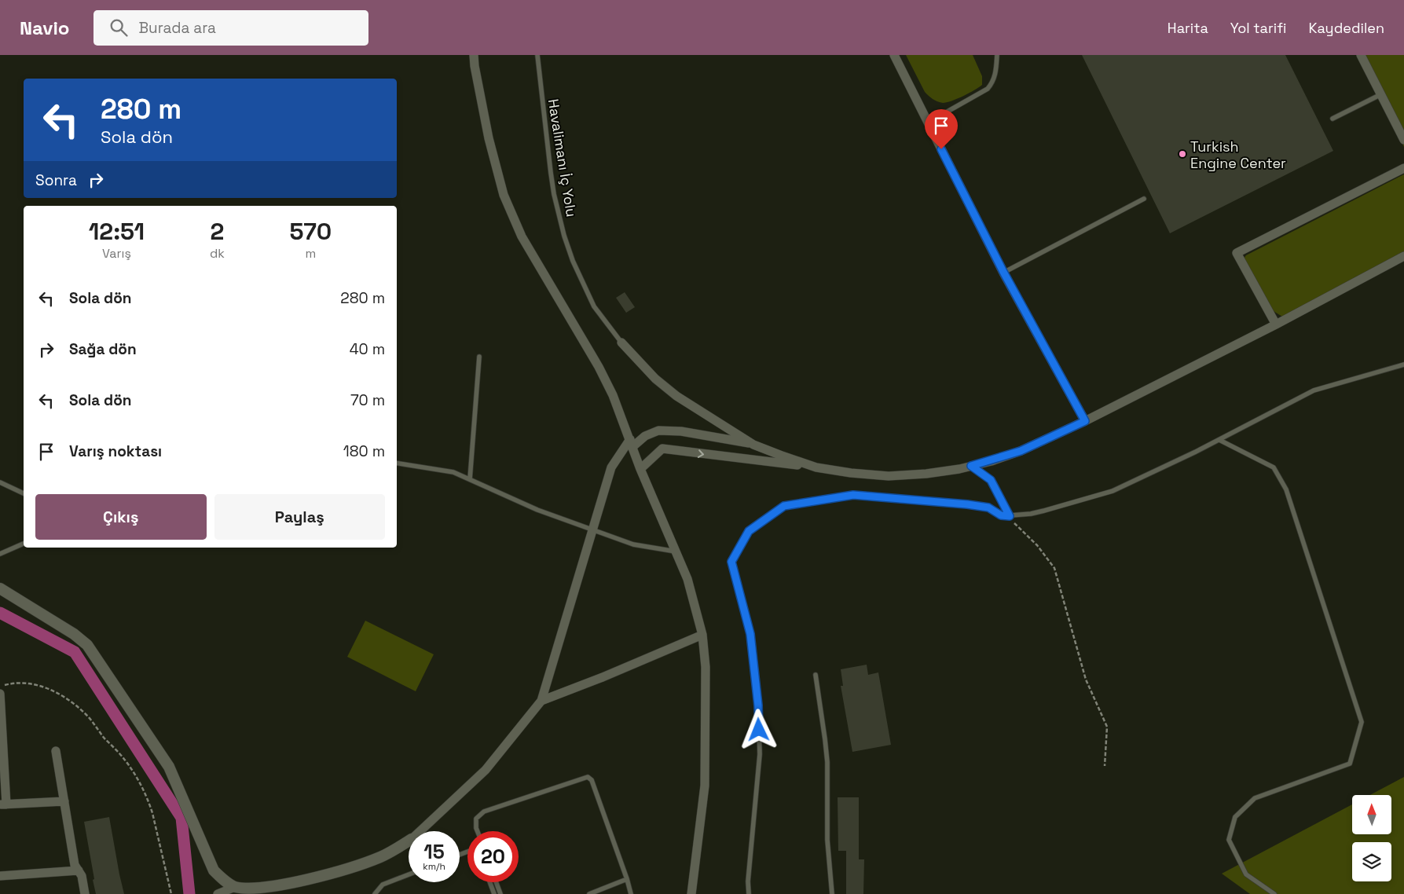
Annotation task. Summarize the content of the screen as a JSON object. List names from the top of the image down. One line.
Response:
{"streets":{"lane":["Havalimanı İç Yolu"]},"places":["Turkish Engine Center"],"north":"top","page":{"header":"Navio","search":"Burada ara","nav":["Harita","Yol tarifi","Kaydedilen"],"turn":["280 m","Sola dön"],"then":"Sonra","eta":["12:51","Varış","2","dk","570","m"],"list":[{"name":"Sola dön","value":"280 m"},{"name":"Sağa dön","value":"40 m"},{"name":"Sola dön","value":"70 m"},{"name":"Varış noktası","value":"180 m"}],"buttons":["Çıkış","Paylaş"],"speed":"15 km/h","limit":"20"}}
